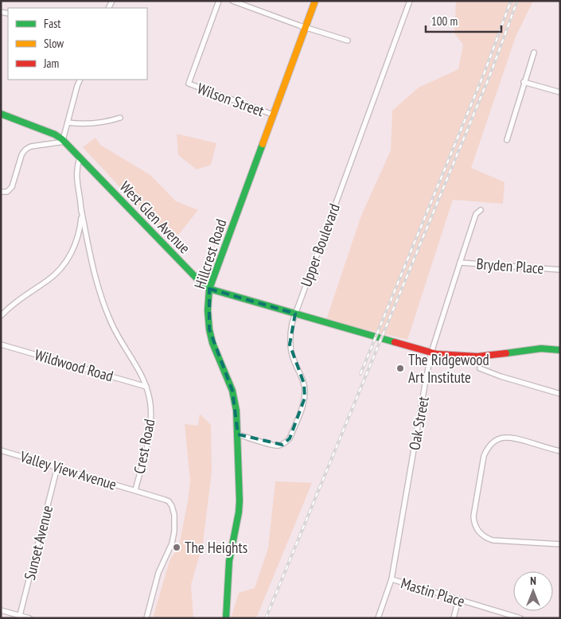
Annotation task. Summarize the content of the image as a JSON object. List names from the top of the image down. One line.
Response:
{"streets":{"street":["Wilson Street","West Glen Avenue","Upper Boulevard","Hillcrest Road","Bryden Place","Wildwood Road","Oak Street","Crest Road","Valley View Avenue","Sunset Avenue","Mastin Place"]},"crossings":[["Wilson Street","Hillcrest Road"],["West Glen Avenue","Upper Boulevard"],["West Glen Avenue","Hillcrest Road"],["West Glen Avenue","Oak Street"],["Upper Boulevard","Hillcrest Road"],["Bryden Place","Oak Street"],["Wildwood Road","Crest Road"],["Oak Street","Mastin Place"],["Crest Road","Valley View Avenue"],["Valley View Avenue","Sunset Avenue"]],"places":["The Ridgewood Art Institute","The Heights"],"legend":["Fast","Slow","Jam"],"scale_bar":"100 m","north":"top"}
